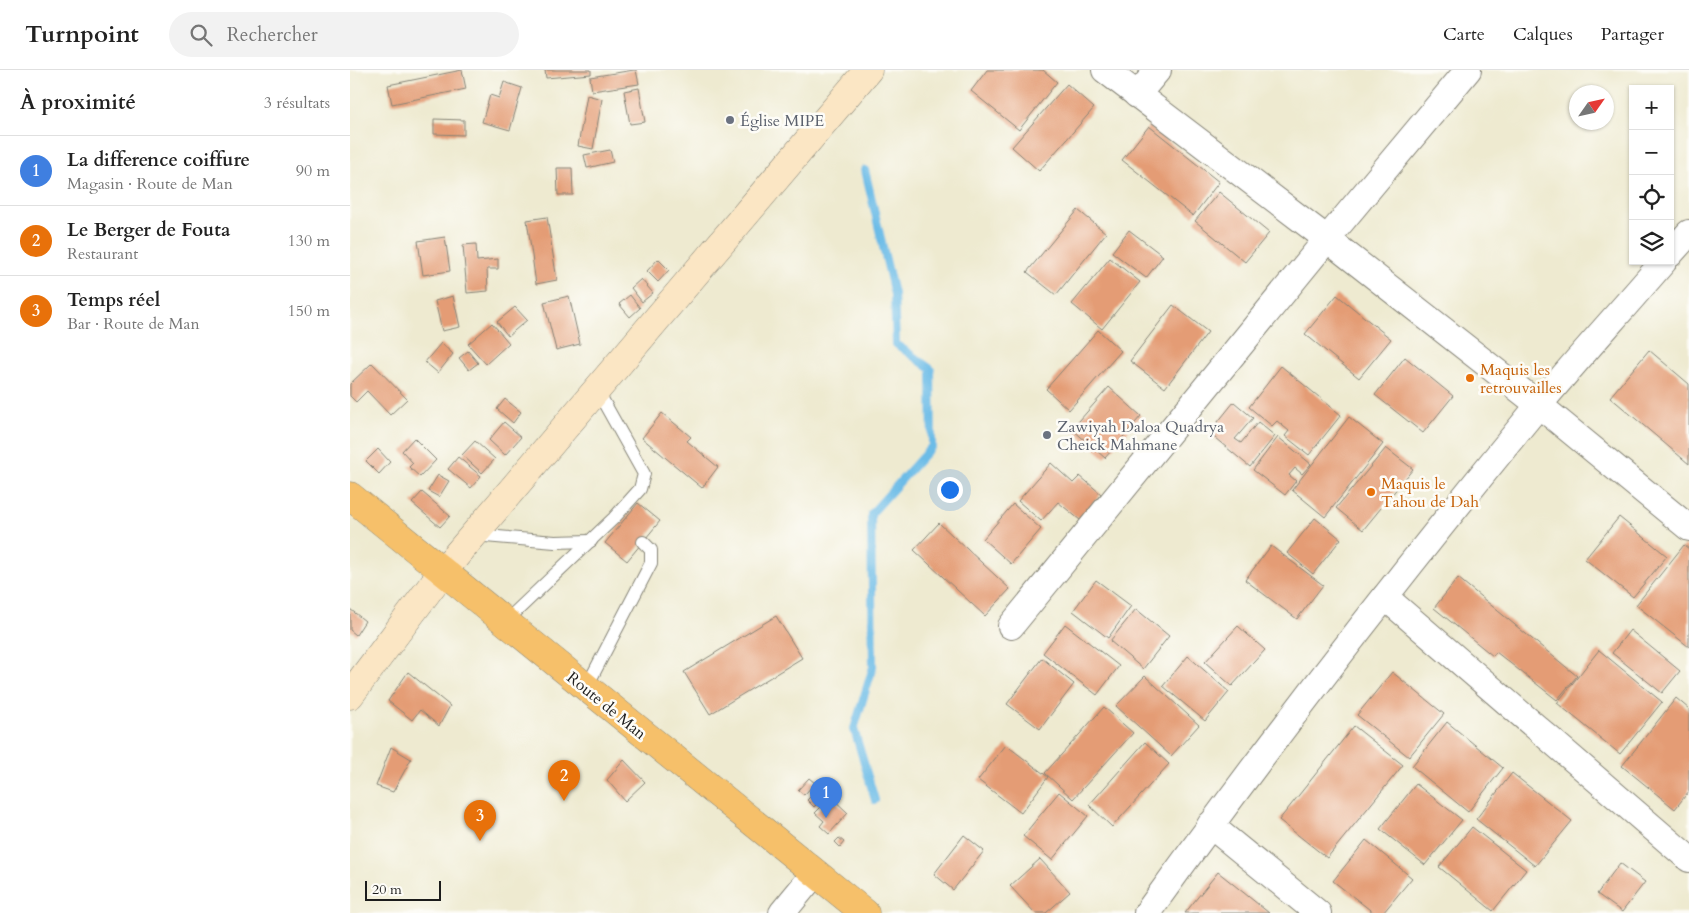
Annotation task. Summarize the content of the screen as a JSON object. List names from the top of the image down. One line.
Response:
{"streets":{"highway":["Route de Man"]},"places":["Église MIPE","Maquis les retrouvailles","Zawiyah Daloa Quadrya Cheick Mahmane","Maquis le Tahou de Dah"],"scale_bar":"20 m","north":"top right","page":{"header":"Turnpoint","search":"Rechercher","nav":["Carte","Calques","Partager"],"heading":["À proximité","3 résultats"],"map_buttons":["+","−"],"list":[{"mark":"1","name":"La difference coiffure","note":"Magasin · Route de Man","value":"90 m"},{"mark":"2","name":"Le Berger de Fouta","note":"Restaurant","value":"130 m"},{"mark":"3","name":"Temps réel","note":"Bar · Route de Man","value":"150 m"}],"pins":["2","1","3"],"scale":"20 m"}}
